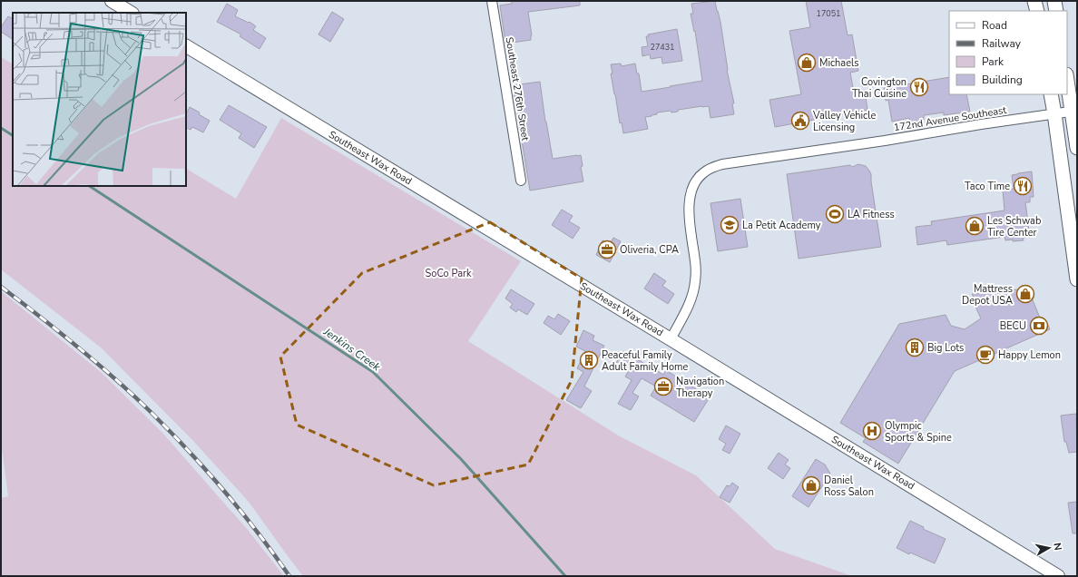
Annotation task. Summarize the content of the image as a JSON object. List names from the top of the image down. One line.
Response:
{"streets":{"street":["Southeast 276th Street","172nd Avenue Southeast","Southeast Wax Road"]},"crossings":[["172nd Avenue Southeast","Southeast Wax Road"]],"water":["Jenkins Creek"],"parks":["SoCo Park"],"places":{"shop":["Michaels","Les Schwab Tire Center","Mattress Depot USA","Daniel Ross Salon"],"restaurant":["Covington Thai Cuisine","Taco Time"],"public building":["Valley Vehicle Licensing"],"sports":["LA Fitness"],"school or university":["La Petit Academy"],"office":["Oliveria, CPA","Navigation Therapy"],"bank":["BECU"],"building":["Big Lots","Peaceful Family Adult Family Home"],"cafe":["Happy Lemon"],"hospital":["Olympic Sports & Spine"]},"house_numbers":["17051","27431"],"legend":["Road","Railway","Park","Building"],"north":"right"}
